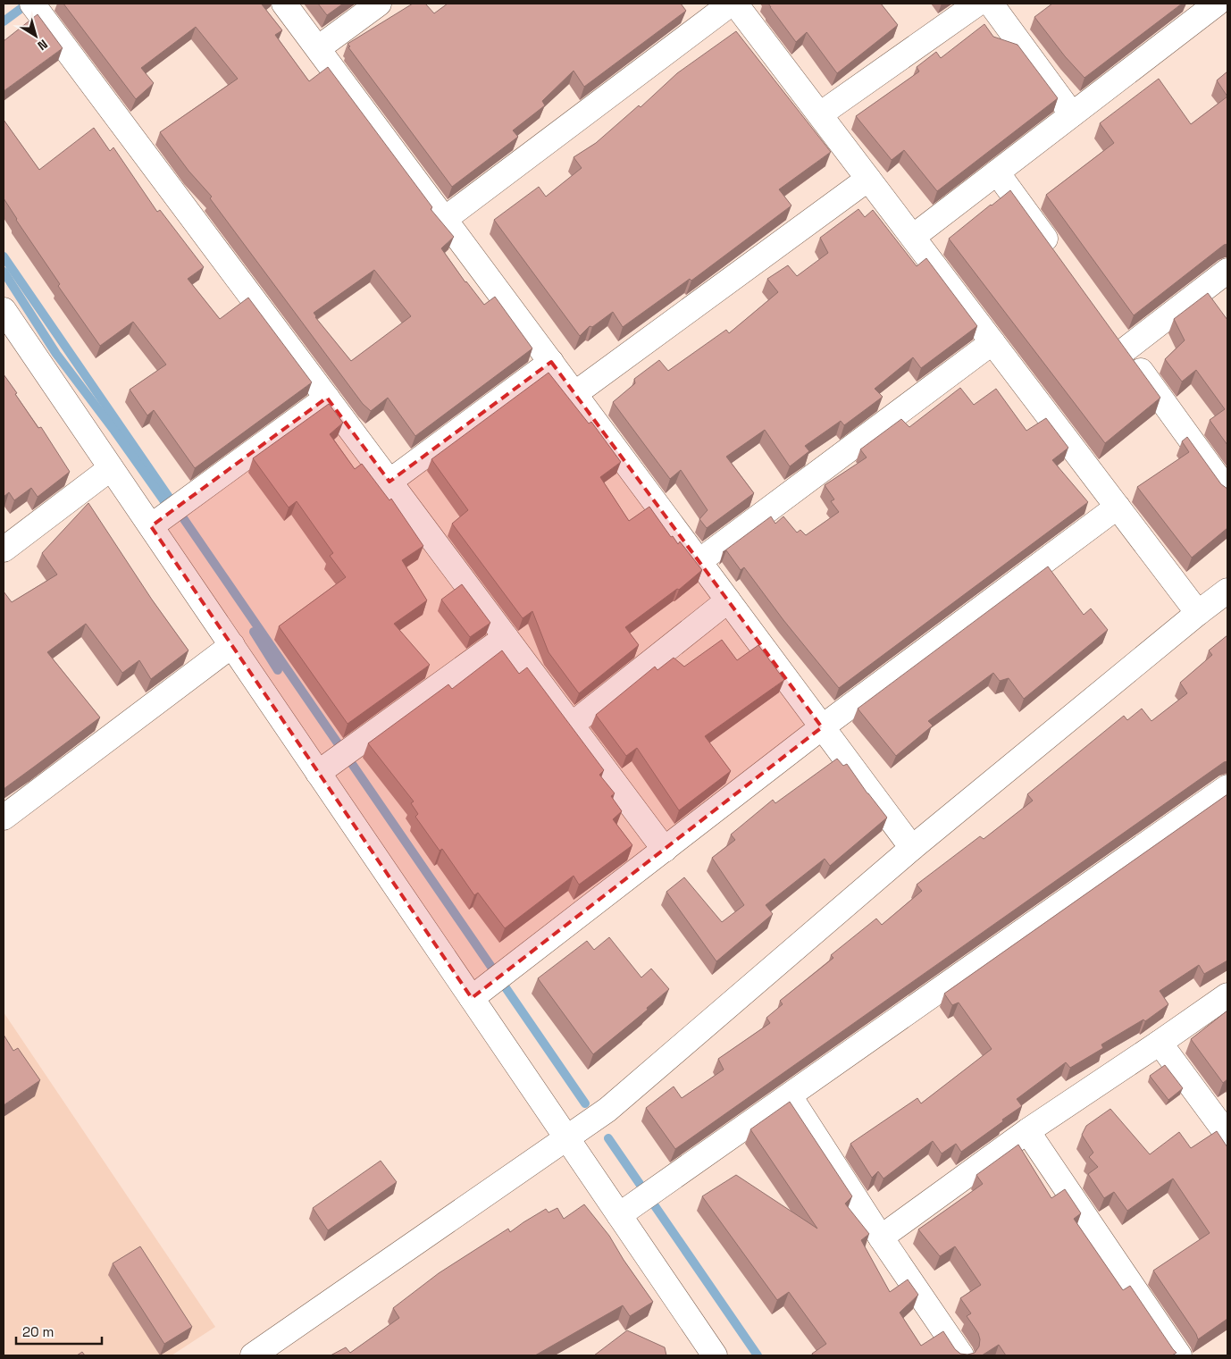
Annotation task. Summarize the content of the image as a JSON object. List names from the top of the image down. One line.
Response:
{"scale_bar":"20 m","north":"bottom right"}
